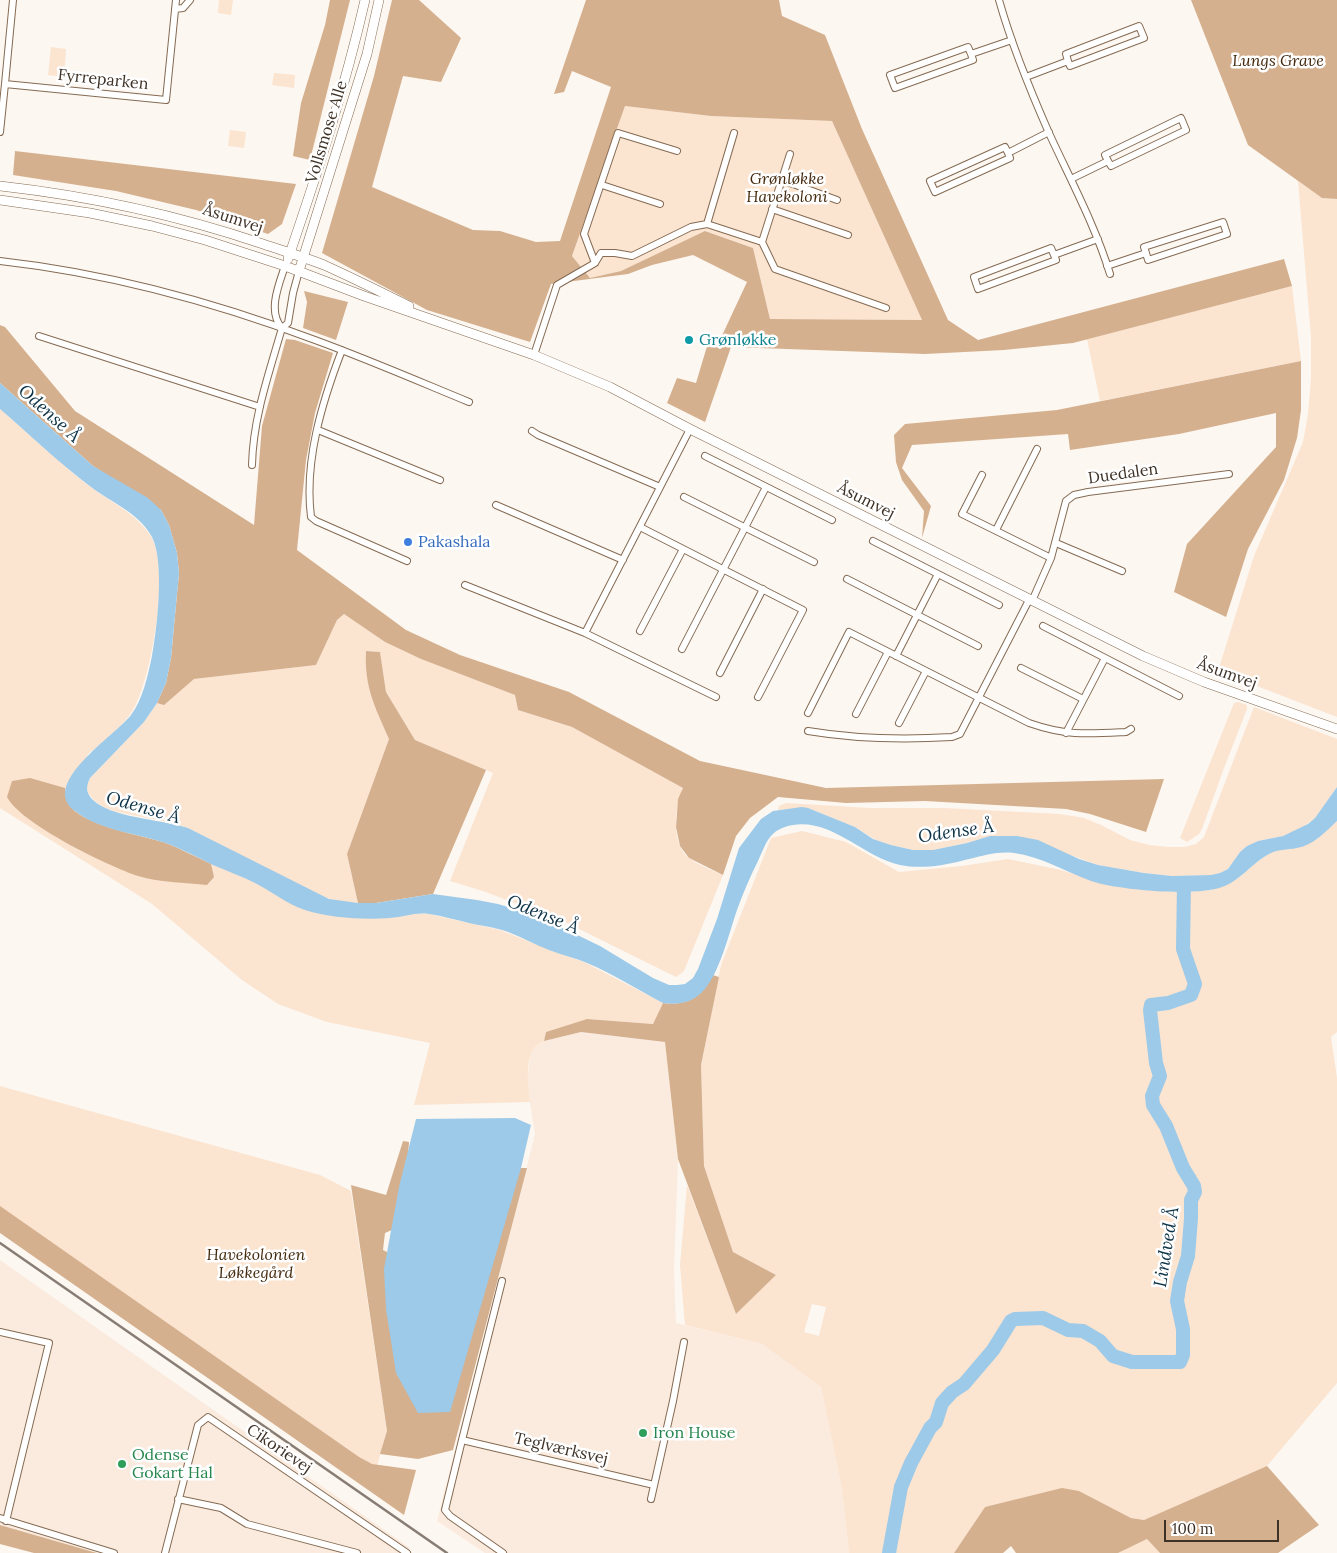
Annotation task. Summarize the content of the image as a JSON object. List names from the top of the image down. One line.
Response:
{"streets":{"street":["Fyrreparken","Vollsmose Alle","Åsumvej","Duedalen","Cikorievej","Teglværksvej"]},"crossings":[["Vollsmose Alle","Åsumvej"],["Åsumvej","Duedalen"]],"water":["Odense Å","Lindved Å"],"parks":["Lungs Grave","Grønløkke Havekoloni","Havekolonien Løkkegård"],"places":["Grønløkke","Pakashala","Iron House","Odense Gokart Hal"],"scale_bar":"100 m"}
